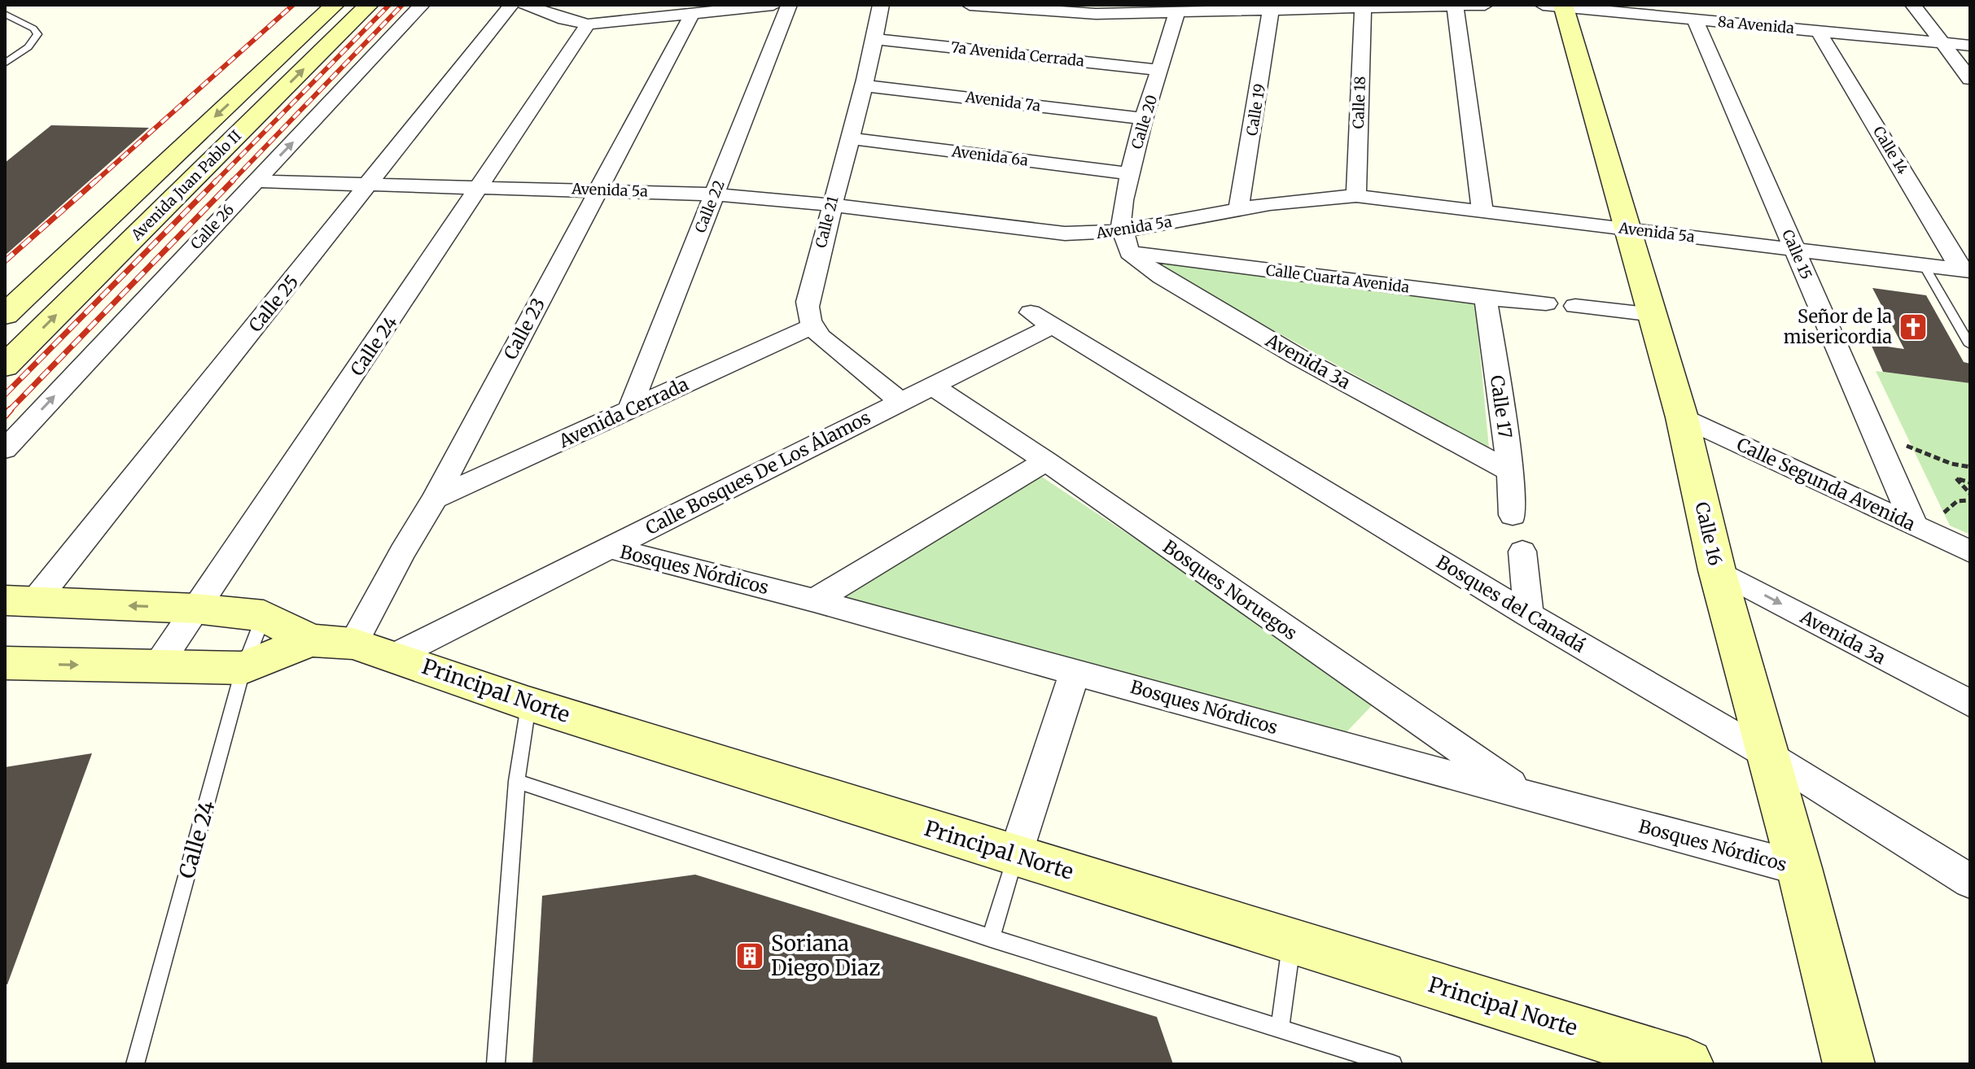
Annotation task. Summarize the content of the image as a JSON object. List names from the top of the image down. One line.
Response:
{"streets":{"street":["8a Avenida","7a Avenida Cerrada","Avenida 7a","Calle 18","Calle 19","Calle 20","Calle 14","Avenida 6a","Avenida Juan Pablo II","Avenida 5a","Calle 22","Calle 21","Calle 26","Calle 15","Calle Cuarta Avenida","Calle 25","Calle 23","Calle 24","Avenida 3a","Calle 17","Avenida Cerrada","Calle Bosques De Los Álamos","Calle Segunda Avenida","Calle 16","Bosques Nórdicos","Bosques Noruegos","Bosques del Canadá","Principal Norte"]},"crossings":[["8a Avenida","Calle 14"],["8a Avenida","Calle 15"],["8a Avenida","Calle 16"],["7a Avenida Cerrada","Calle 20"],["7a Avenida Cerrada","Calle 21"],["Avenida 7a","Calle 20"],["Avenida 7a","Calle 21"],["Calle 18","Avenida 5a"],["Calle 19","Avenida 5a"],["Calle 20","Avenida 6a"],["Calle 20","Avenida 5a"],["Calle 20","Calle Cuarta Avenida"],["Calle 20","Avenida 3a"],["Calle 14","Avenida 5a"],["Avenida 6a","Calle 21"],["Avenida 5a","Calle 22"],["Avenida 5a","Calle 21"],["Avenida 5a","Calle 26"],["Avenida 5a","Calle 15"],["Avenida 5a","Calle Cuarta Avenida"],["Avenida 5a","Calle 25"],["Avenida 5a","Calle 23"],["Avenida 5a","Calle 24"],["Avenida 5a","Avenida 3a"],["Avenida 5a","Calle 16"],["Calle 22","Avenida Cerrada"],["Calle 21","Avenida Cerrada"],["Calle 15","Calle Segunda Avenida"],["Calle Cuarta Avenida","Avenida 3a"],["Calle Cuarta Avenida","Calle 17"],["Calle 25","Principal Norte"],["Calle 23","Avenida Cerrada"],["Calle 23","Calle Bosques De Los Álamos"],["Calle 23","Principal Norte"],["Calle 24","Principal Norte"],["Avenida 3a","Calle 17"],["Avenida 3a","Calle 16"],["Calle Bosques De Los Álamos","Bosques Nórdicos"],["Calle Bosques De Los Álamos","Bosques Noruegos"],["Calle Bosques De Los Álamos","Bosques del Canadá"],["Calle Bosques De Los Álamos","Principal Norte"],["Calle Segunda Avenida","Calle 16"],["Calle 16","Bosques Nórdicos"],["Calle 16","Bosques del Canadá"],["Bosques Nórdicos","Bosques Noruegos"]],"one_way":["Calle 26","Avenida 3a"],"places":{"church":["Señor de la misericordia"],"building":["Soriana Diego Diaz"]}}
